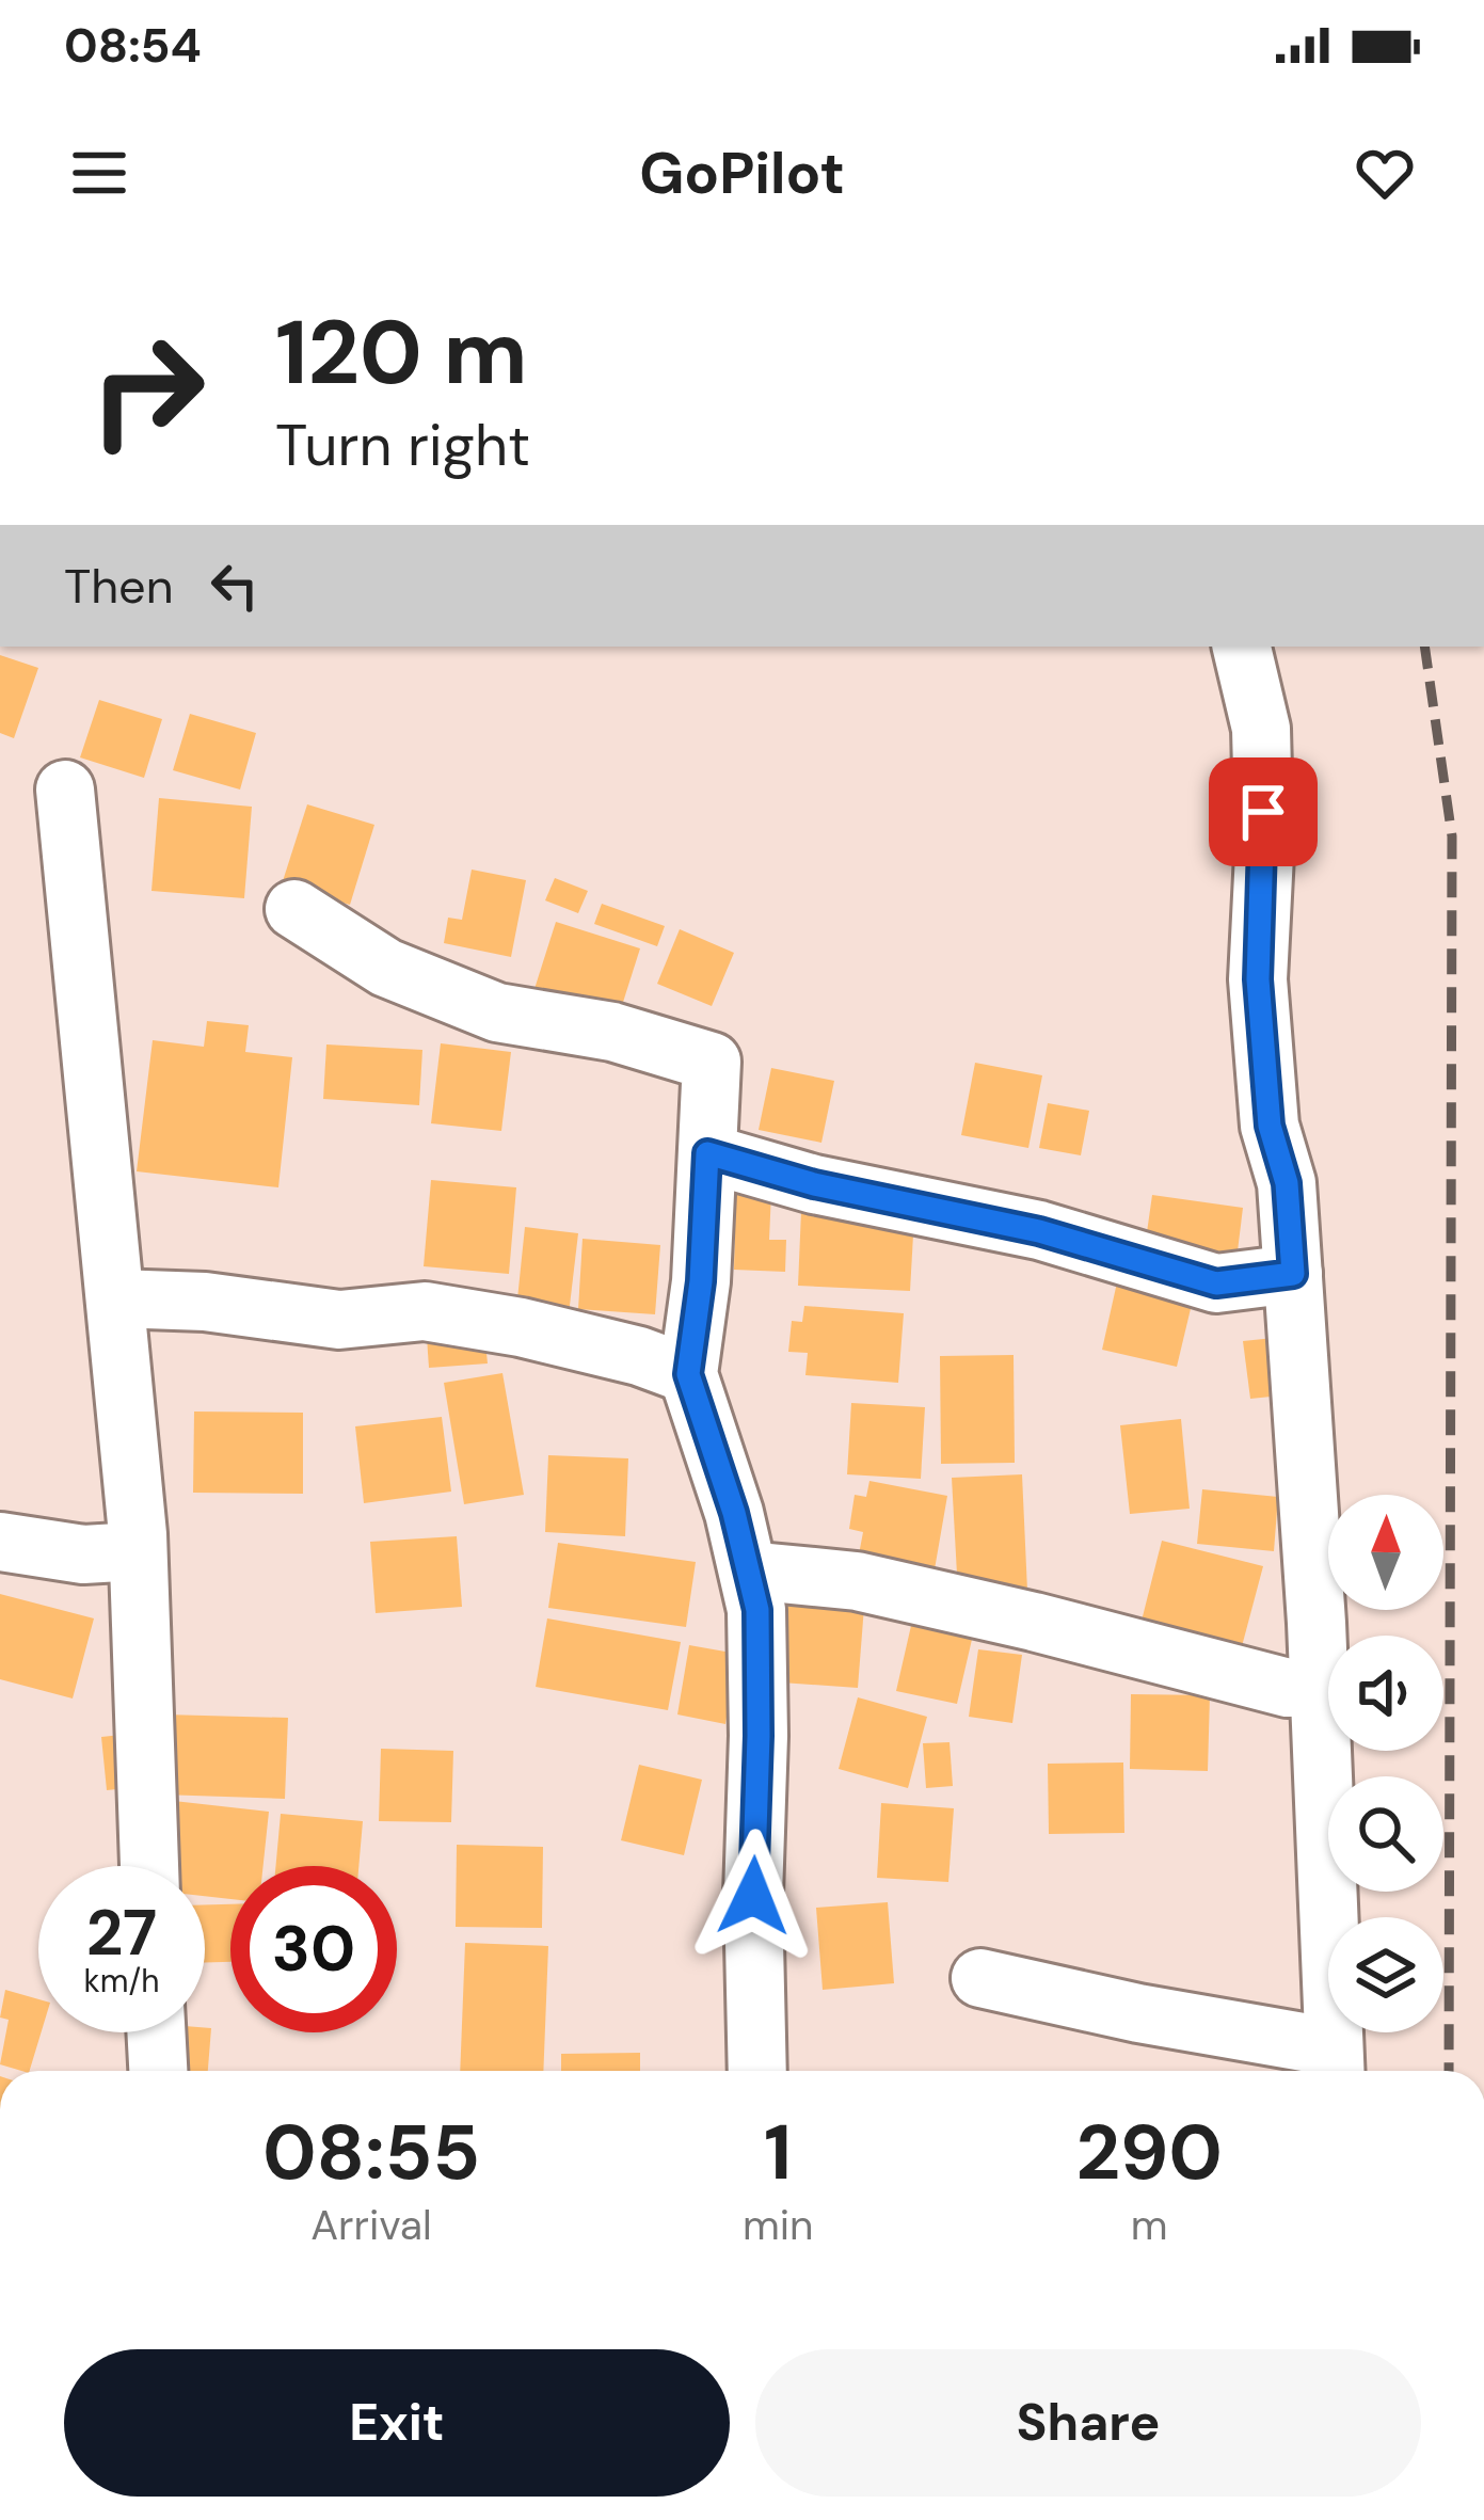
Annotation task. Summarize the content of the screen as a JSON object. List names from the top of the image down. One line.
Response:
{"north":"top","page":{"status":"08:54","header":"GoPilot","turn":["120 m","Turn right"],"then":"Then","speed":"27 km/h","limit":"30","eta":["08:55","Arrival","1","min","290","m"],"buttons":["Exit","Share"]}}
